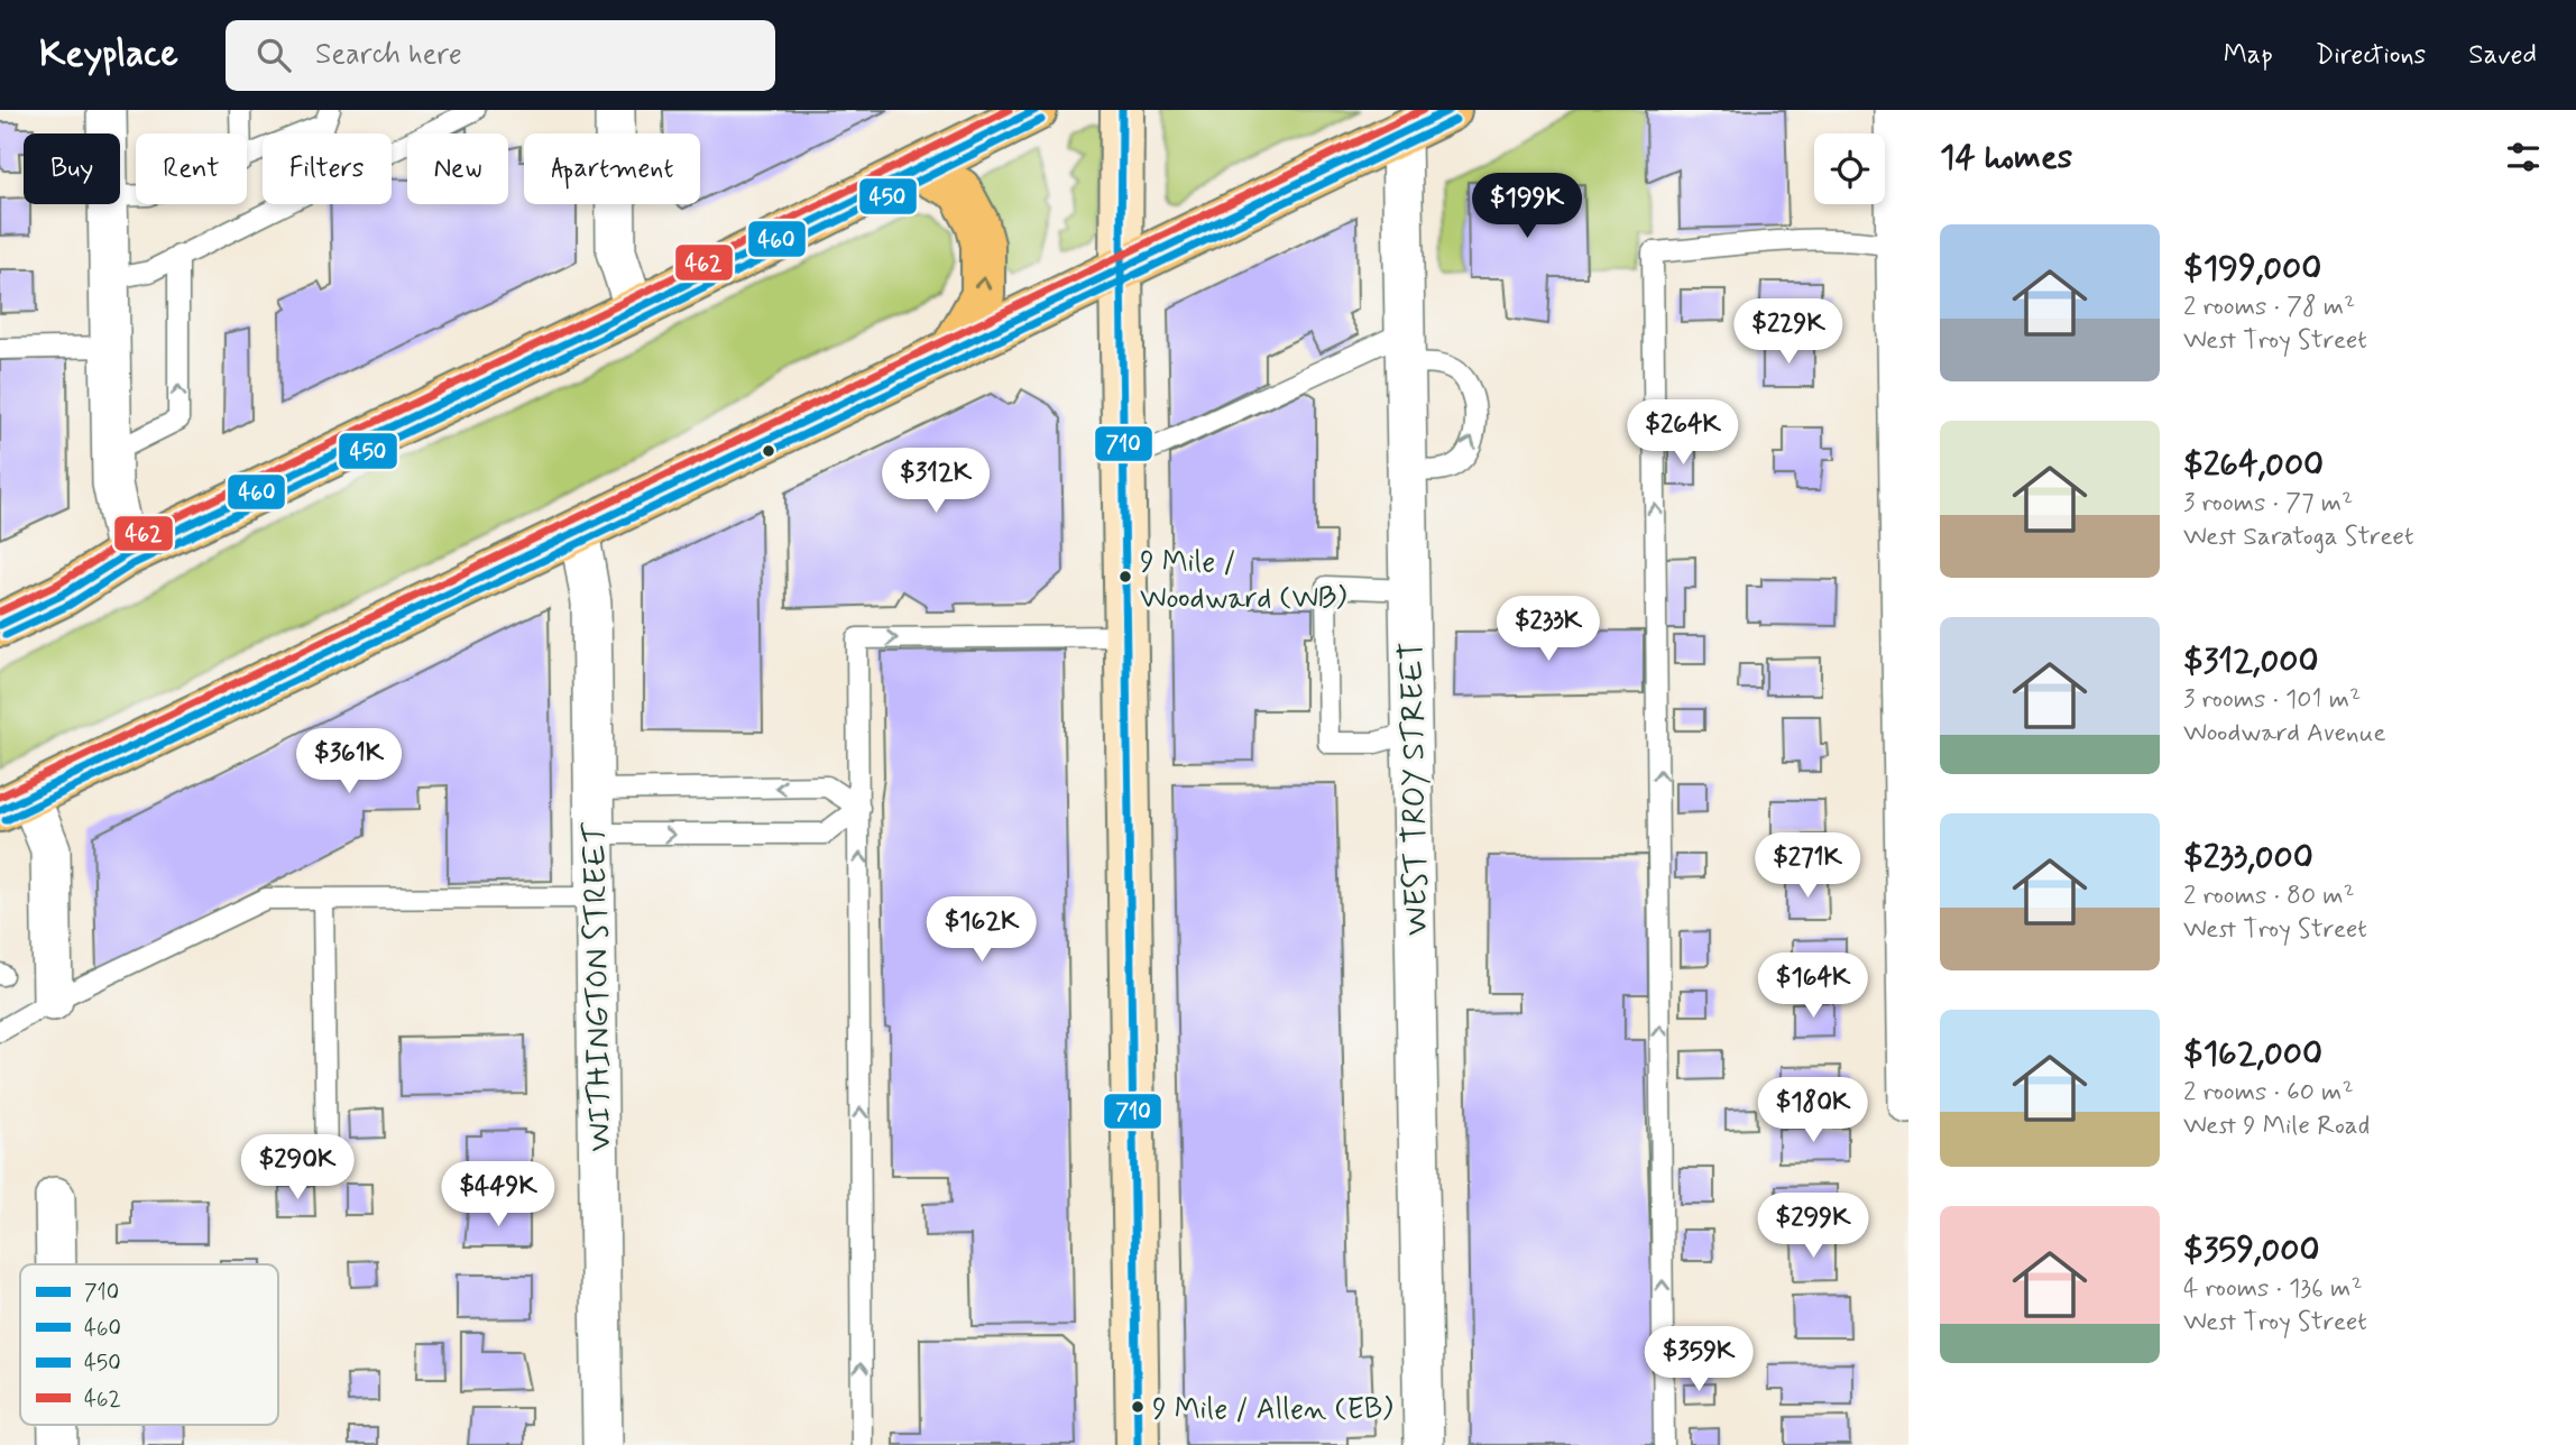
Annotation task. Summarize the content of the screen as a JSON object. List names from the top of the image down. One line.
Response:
{"streets":{"street":["WEST TROY STREET","WITHINGTON STREET"]},"places":["9 Mile / Woodward (WB)","9 Mile / Allen (EB)"],"lines":["transit line 710","transit line 460","transit line 462","transit line 450"],"legend":["710","460","450","462"],"page":{"header":"Keyplace","search":"Search here","nav":["Map","Directions","Saved"],"heading":"14 homes","chip":["Buy","Rent","Filters","New","Apartment"],"price":["$199K","$229K","$264K","$312K","$233K","$361K","$271K","$162K","$164K","$180K","$290K","$449K","$299K","$359K"],"list":[{"name":"$199,000","note":"2 rooms · 78 m² · West Troy Street"},{"name":"$264,000","note":"3 rooms · 77 m² · West Saratoga Street"},{"name":"$312,000","note":"3 rooms · 101 m² · Woodward Avenue"},{"name":"$233,000","note":"2 rooms · 80 m² · West Troy Street"},{"name":"$162,000","note":"2 rooms · 60 m² · West 9 Mile Road"},{"name":"$359,000","note":"4 rooms · 136 m² · West Troy Street"}]}}
